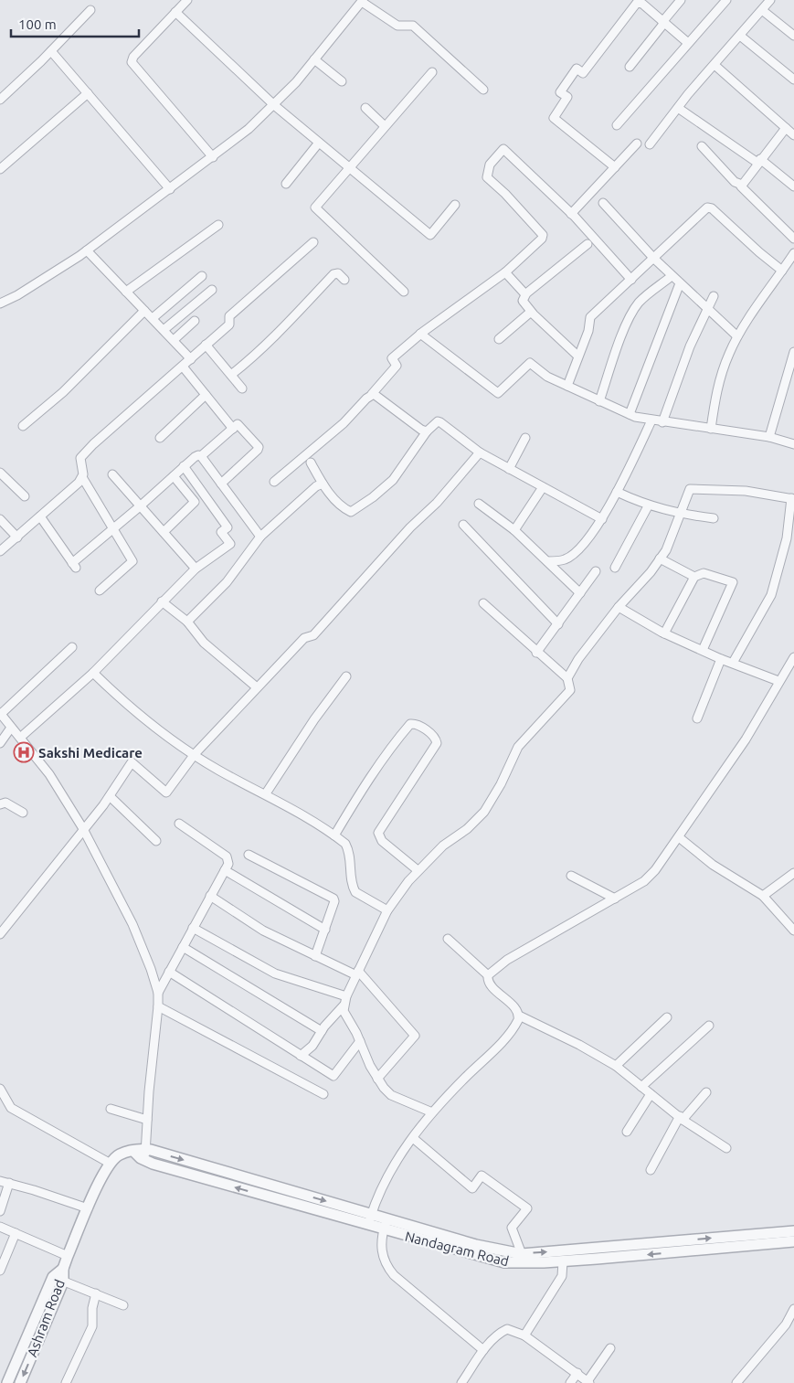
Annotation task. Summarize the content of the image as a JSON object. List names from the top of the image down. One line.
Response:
{"streets":{"street":["Nandagram Road","Ashram Road"]},"crossings":[["Nandagram Road","Ashram Road"]],"places":{"hospital":["Sakshi Medicare"]},"scale_bar":"100 m"}
